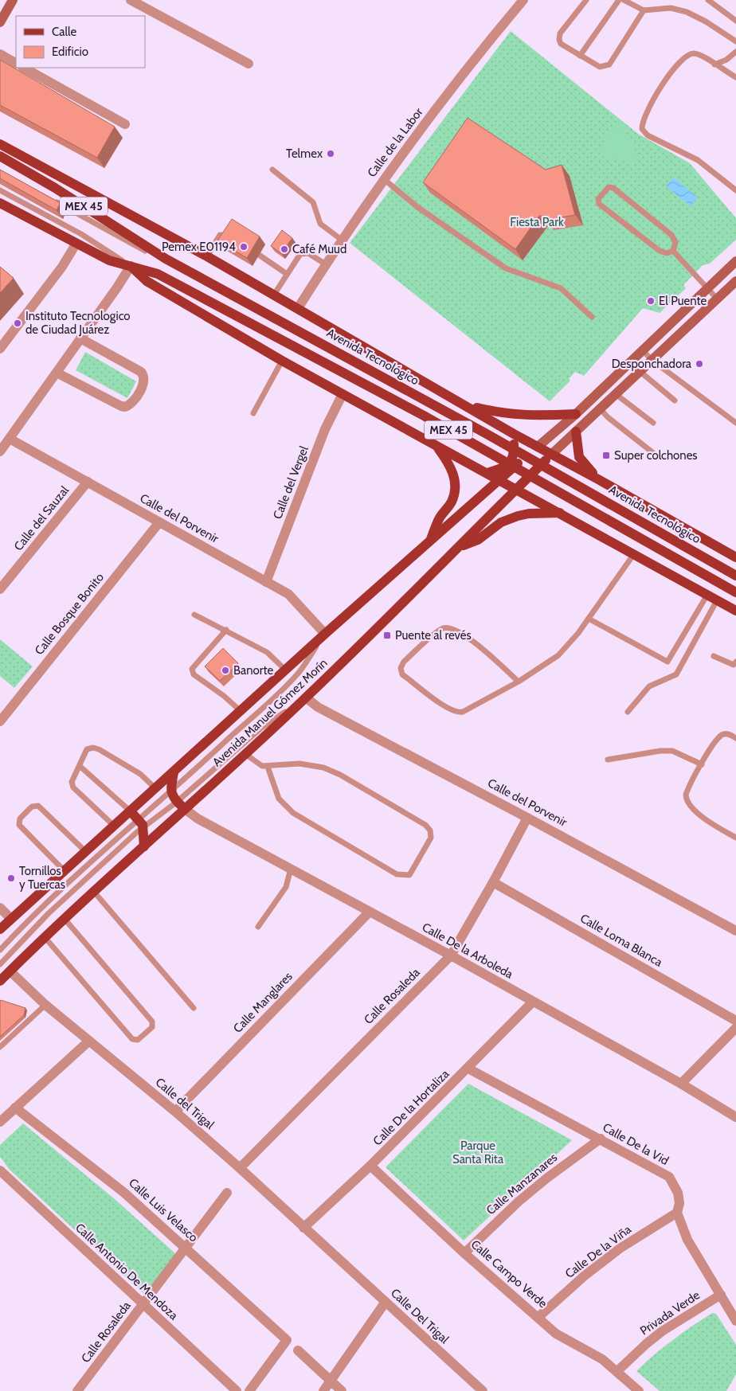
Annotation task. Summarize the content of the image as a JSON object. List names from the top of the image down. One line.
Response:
{"streets":{"main road":["MEX 45","Avenida Tecnológico","Avenida Manuel Gómez Morín"],"street":["Calle de la Labor","Calle del Vergel","Calle del Sauzal","Calle del Porvenir","Calle Bosque Bonito","Calle Loma Blanca","Calle De la Arboleda","Calle Rosaleda","Calle Manglares","Calle del Trigal","Calle De la Hortaliza","Calle De la Vid","Calle Manzanares","Calle Luis Velasco","Calle De la Viña","Calle Antonio De Mendoza","Calle Campo Verde","Privada Verde","Calle Del Trigal"]},"crossings":[["Calle del Vergel","Calle del Porvenir"],["Calle del Sauzal","Calle del Porvenir"],["Calle del Porvenir","Calle Bosque Bonito"],["Calle del Porvenir","Avenida Manuel Gómez Morín"],["Calle del Porvenir","Calle Rosaleda"],["Avenida Manuel Gómez Morín","Calle De la Arboleda"],["Avenida Manuel Gómez Morín","Calle del Trigal"],["Calle Loma Blanca","Calle Rosaleda"],["Calle De la Arboleda","Calle Rosaleda"],["Calle De la Arboleda","Calle Manglares"],["Calle De la Arboleda","Calle De la Hortaliza"],["Calle Rosaleda","Calle del Trigal"],["Calle Rosaleda","Calle Luis Velasco"],["Calle Rosaleda","Calle Antonio De Mendoza"],["Calle Manglares","Calle del Trigal"],["Calle del Trigal","Calle De la Hortaliza"],["Calle del Trigal","Calle Del Trigal"],["Calle De la Hortaliza","Calle De la Vid"],["Calle De la Hortaliza","Calle Campo Verde"],["Calle De la Vid","Calle Manzanares"],["Calle De la Vid","Calle De la Viña"],["Calle De la Vid","Privada Verde"],["Calle Manzanares","Calle Campo Verde"],["Calle De la Viña","Calle Campo Verde"],["Calle Campo Verde","Privada Verde"]],"parks":["Fiesta Park","Parque Santa Rita"],"places":{"other":["Telmex","Pemex E01194","Café Muud","El Puente","Instituto Tecnologico de Ciudad Juárez","Desponchadora","Banorte","Tornillos y Tuercas"],"transit":["Super colchones","Puente al revés"]},"legend":["Calle","Edificio"]}
